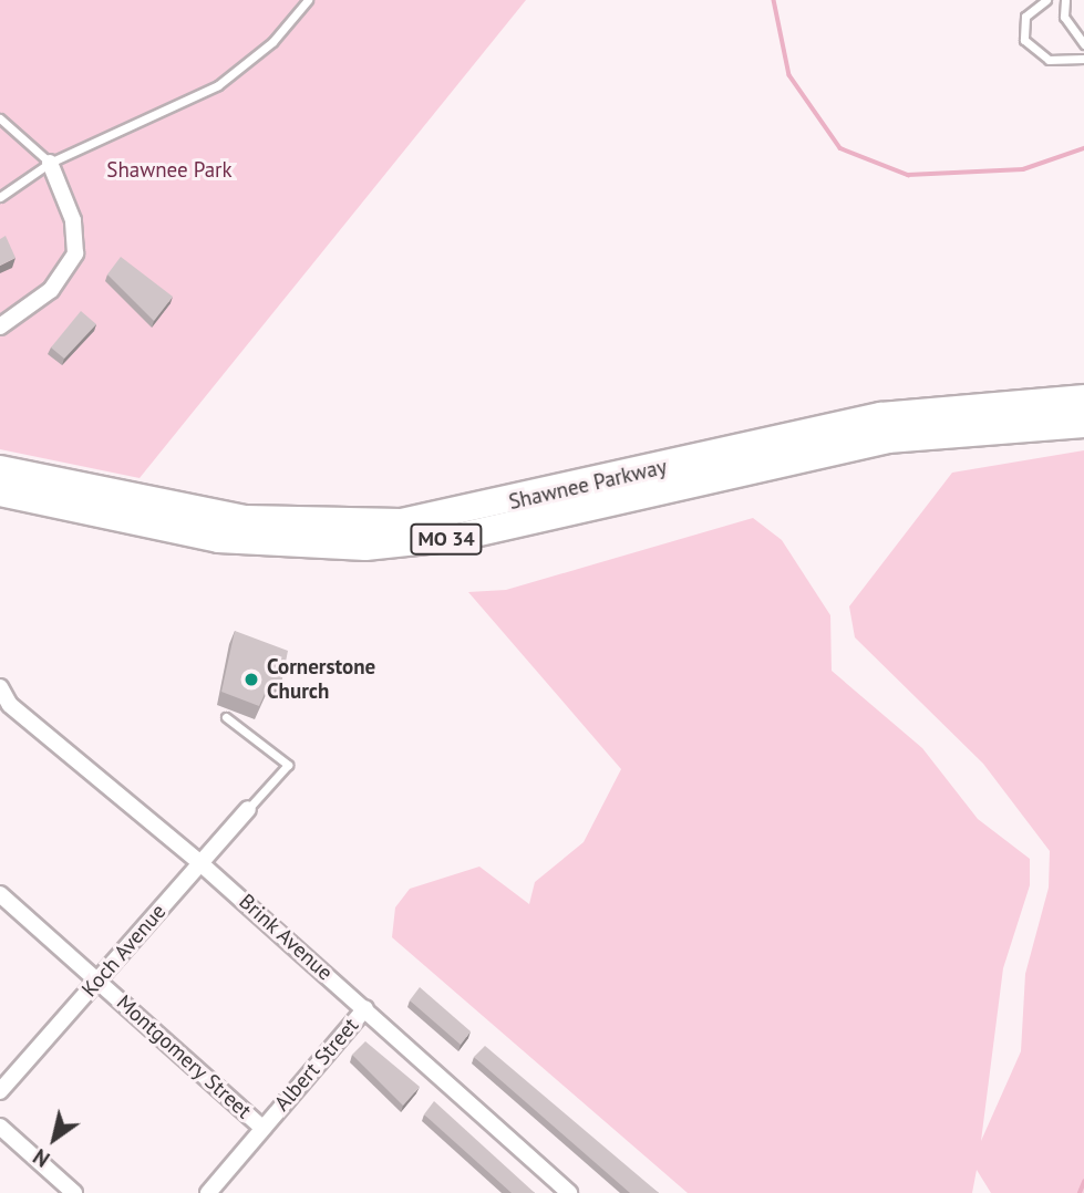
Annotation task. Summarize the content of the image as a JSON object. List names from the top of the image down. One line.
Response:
{"streets":{"highway":["Shawnee Parkway","MO 34"],"street":["Brink Avenue","Koch Avenue","Montgomery Street","Albert Street"]},"crossings":[["Brink Avenue","Koch Avenue"],["Brink Avenue","Albert Street"],["Koch Avenue","Montgomery Street"],["Montgomery Street","Albert Street"]],"parks":["Shawnee Park"],"places":["Cornerstone Church"],"north":"bottom left"}
